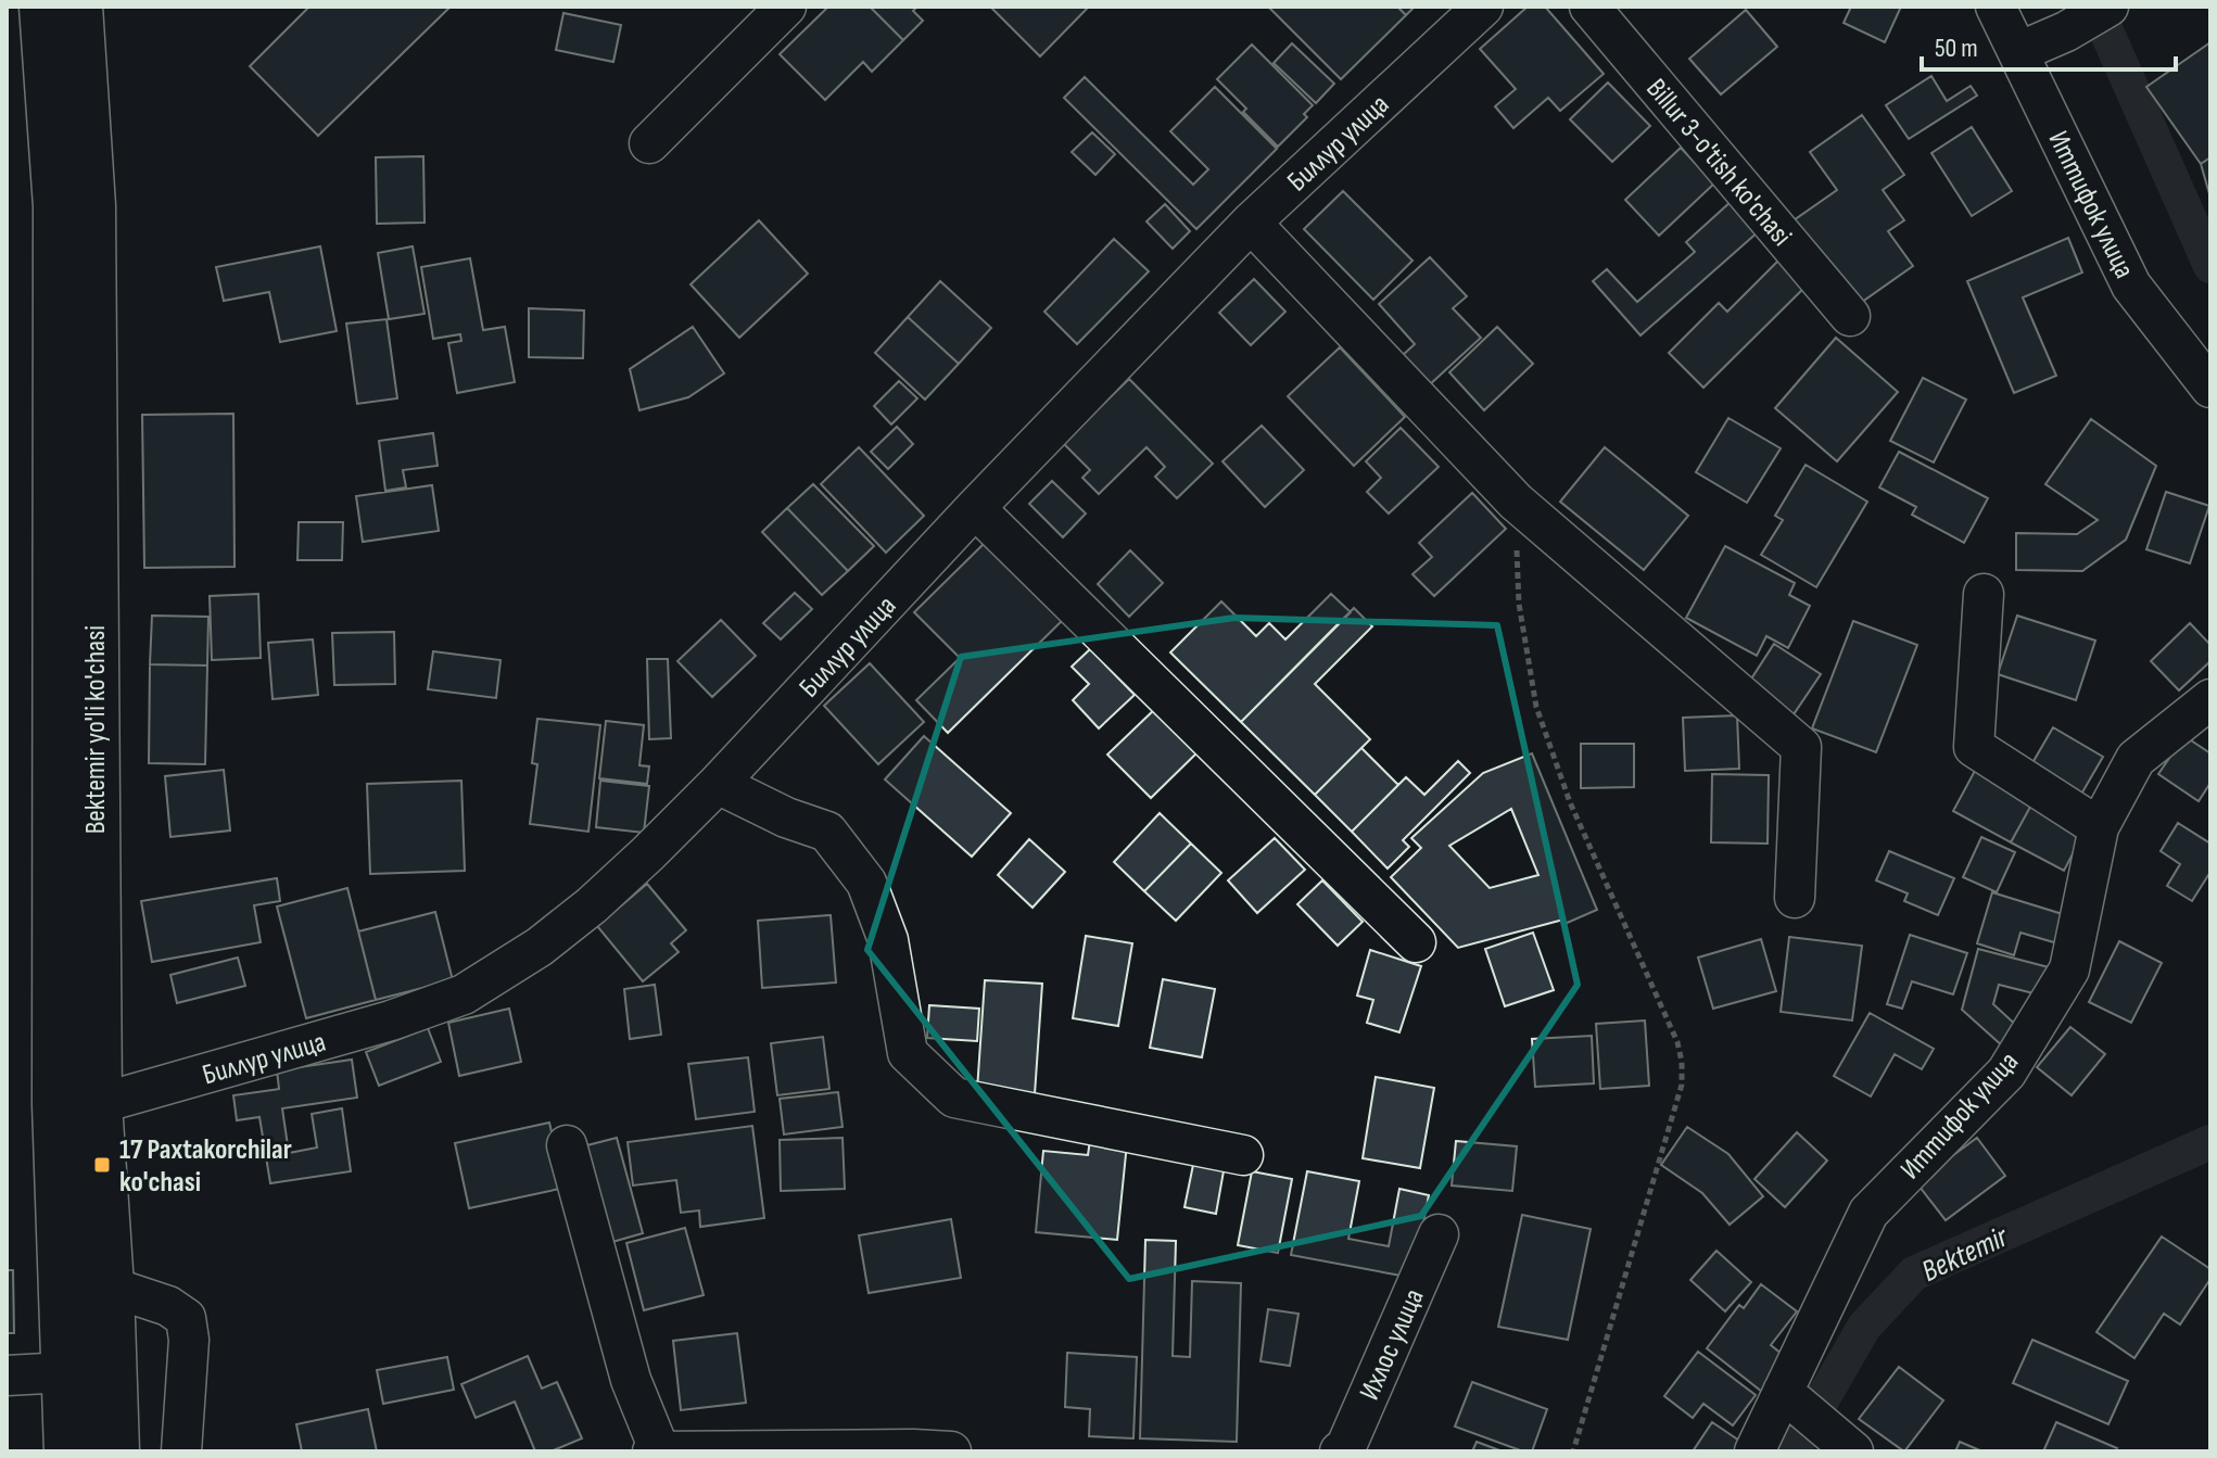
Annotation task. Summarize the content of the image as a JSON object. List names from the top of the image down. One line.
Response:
{"streets":{"highway":["Bektemir yo'li ko'chasi"],"street":["Биллур улица","Billur 3-o'tish ko'chasi","Иттифок улица","Ихлос улица"]},"crossings":[["Биллур улица","Bektemir yo'li ko'chasi"]],"water":["Bektemir"],"places":{"transit":["17 Paxtakorchilar ko'chasi"]},"scale_bar":"50 m"}
